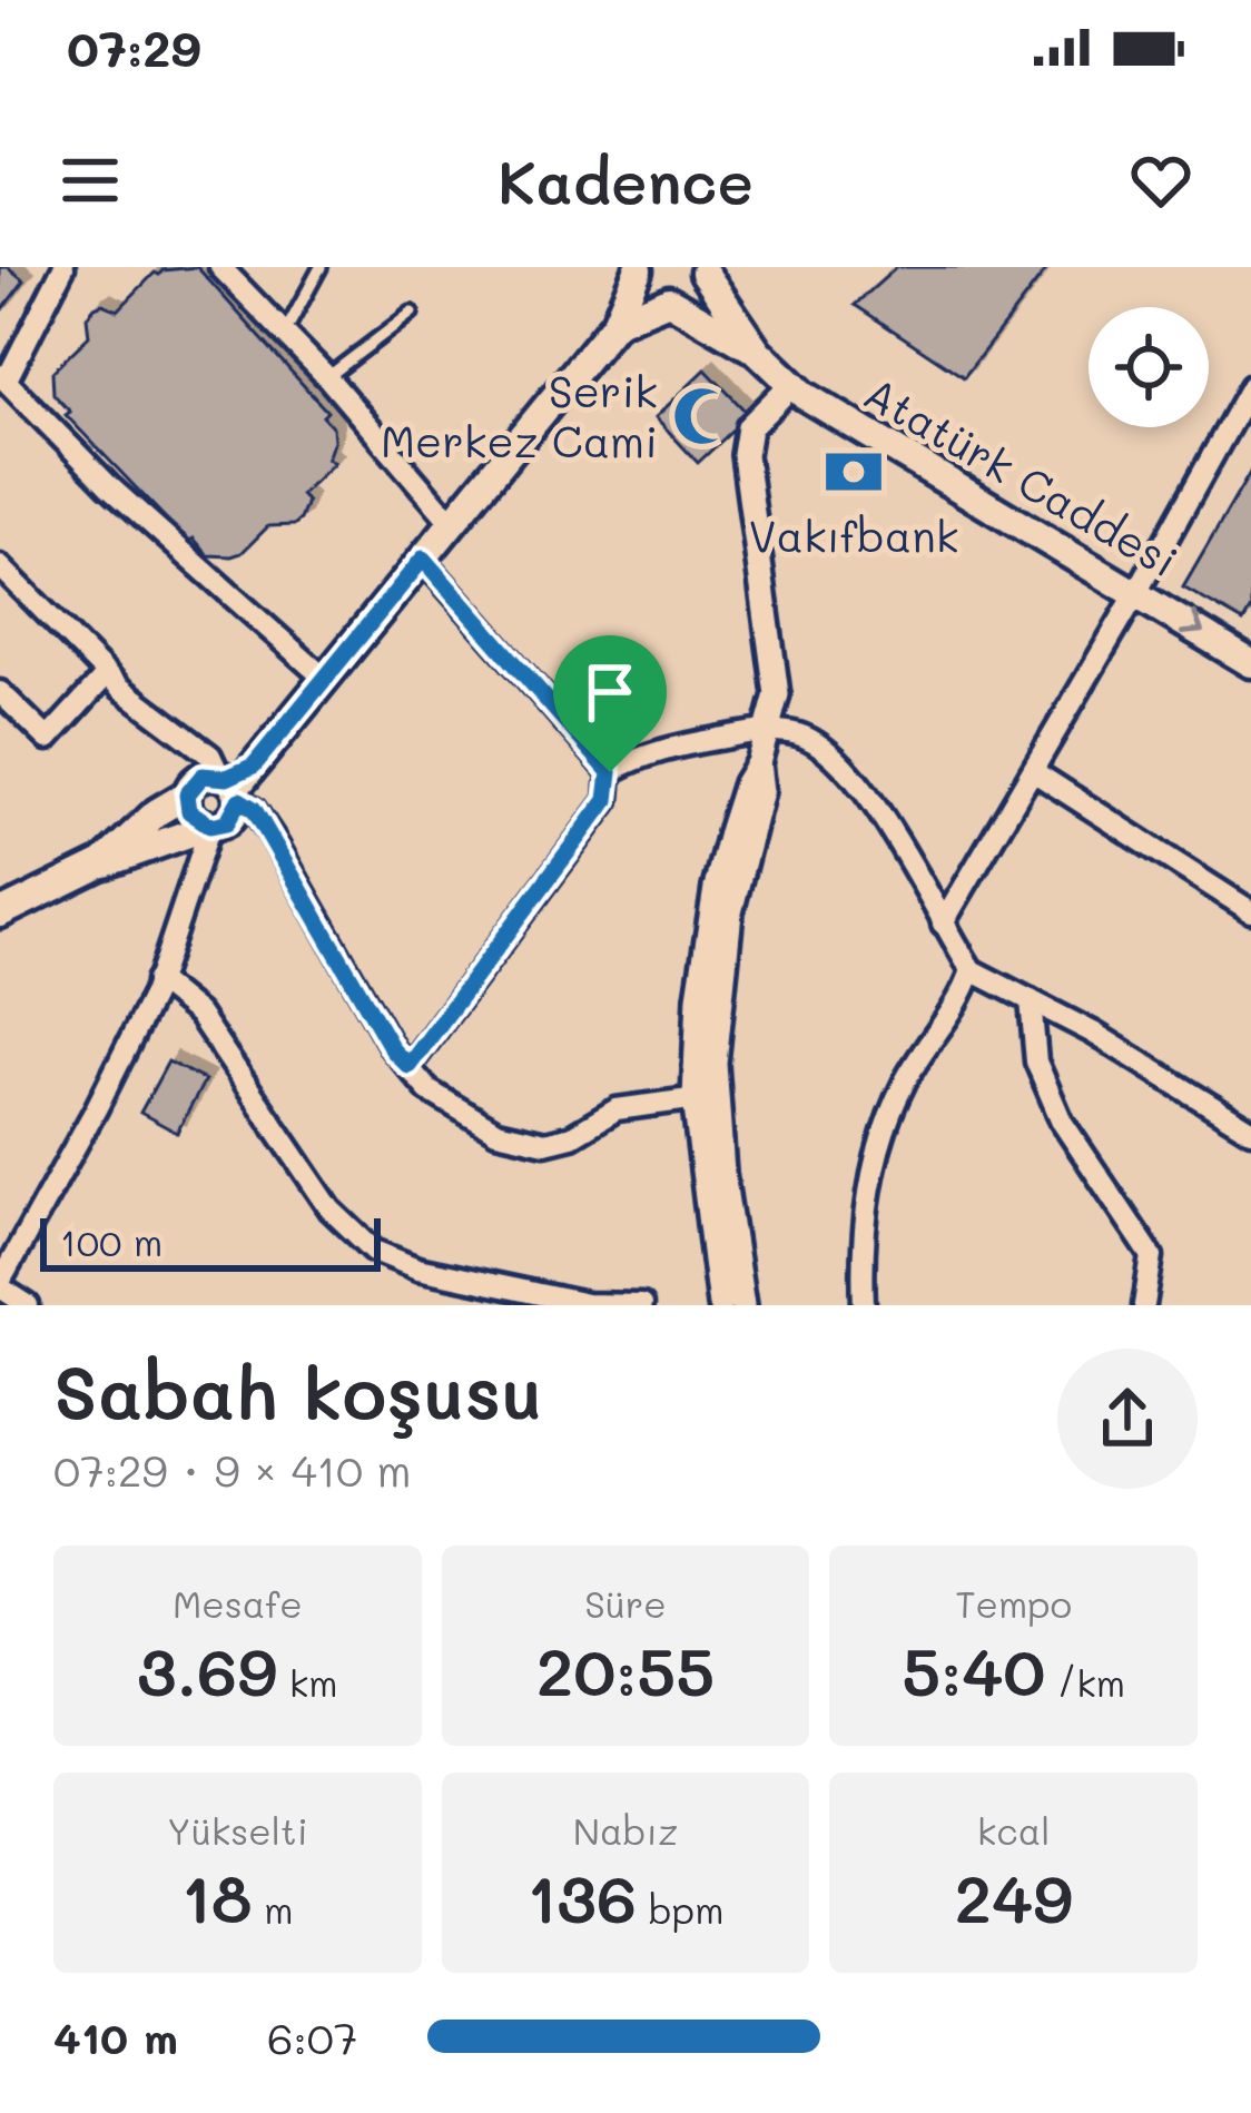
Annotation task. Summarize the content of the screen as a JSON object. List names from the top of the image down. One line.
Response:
{"streets":{"main road":["Atatürk Caddesi"]},"places":{"mosque":["Serik Merkez Cami"],"bank":["Vakıfbank"]},"scale_bar":"100 m","page":{"status":"07:29","header":"Kadence","scale":"100 m","heading":["Sabah koşusu","07:29 · 9 × 410 m"],"stats":[["Mesafe","3.69 km"],["Süre","20:55"],["Tempo","5:40 /km"],["Yükselti","18 m"],["Nabız","136 bpm"],["kcal","249"]],"list":[{"name":"410 m","note":"6:07"}]}}
